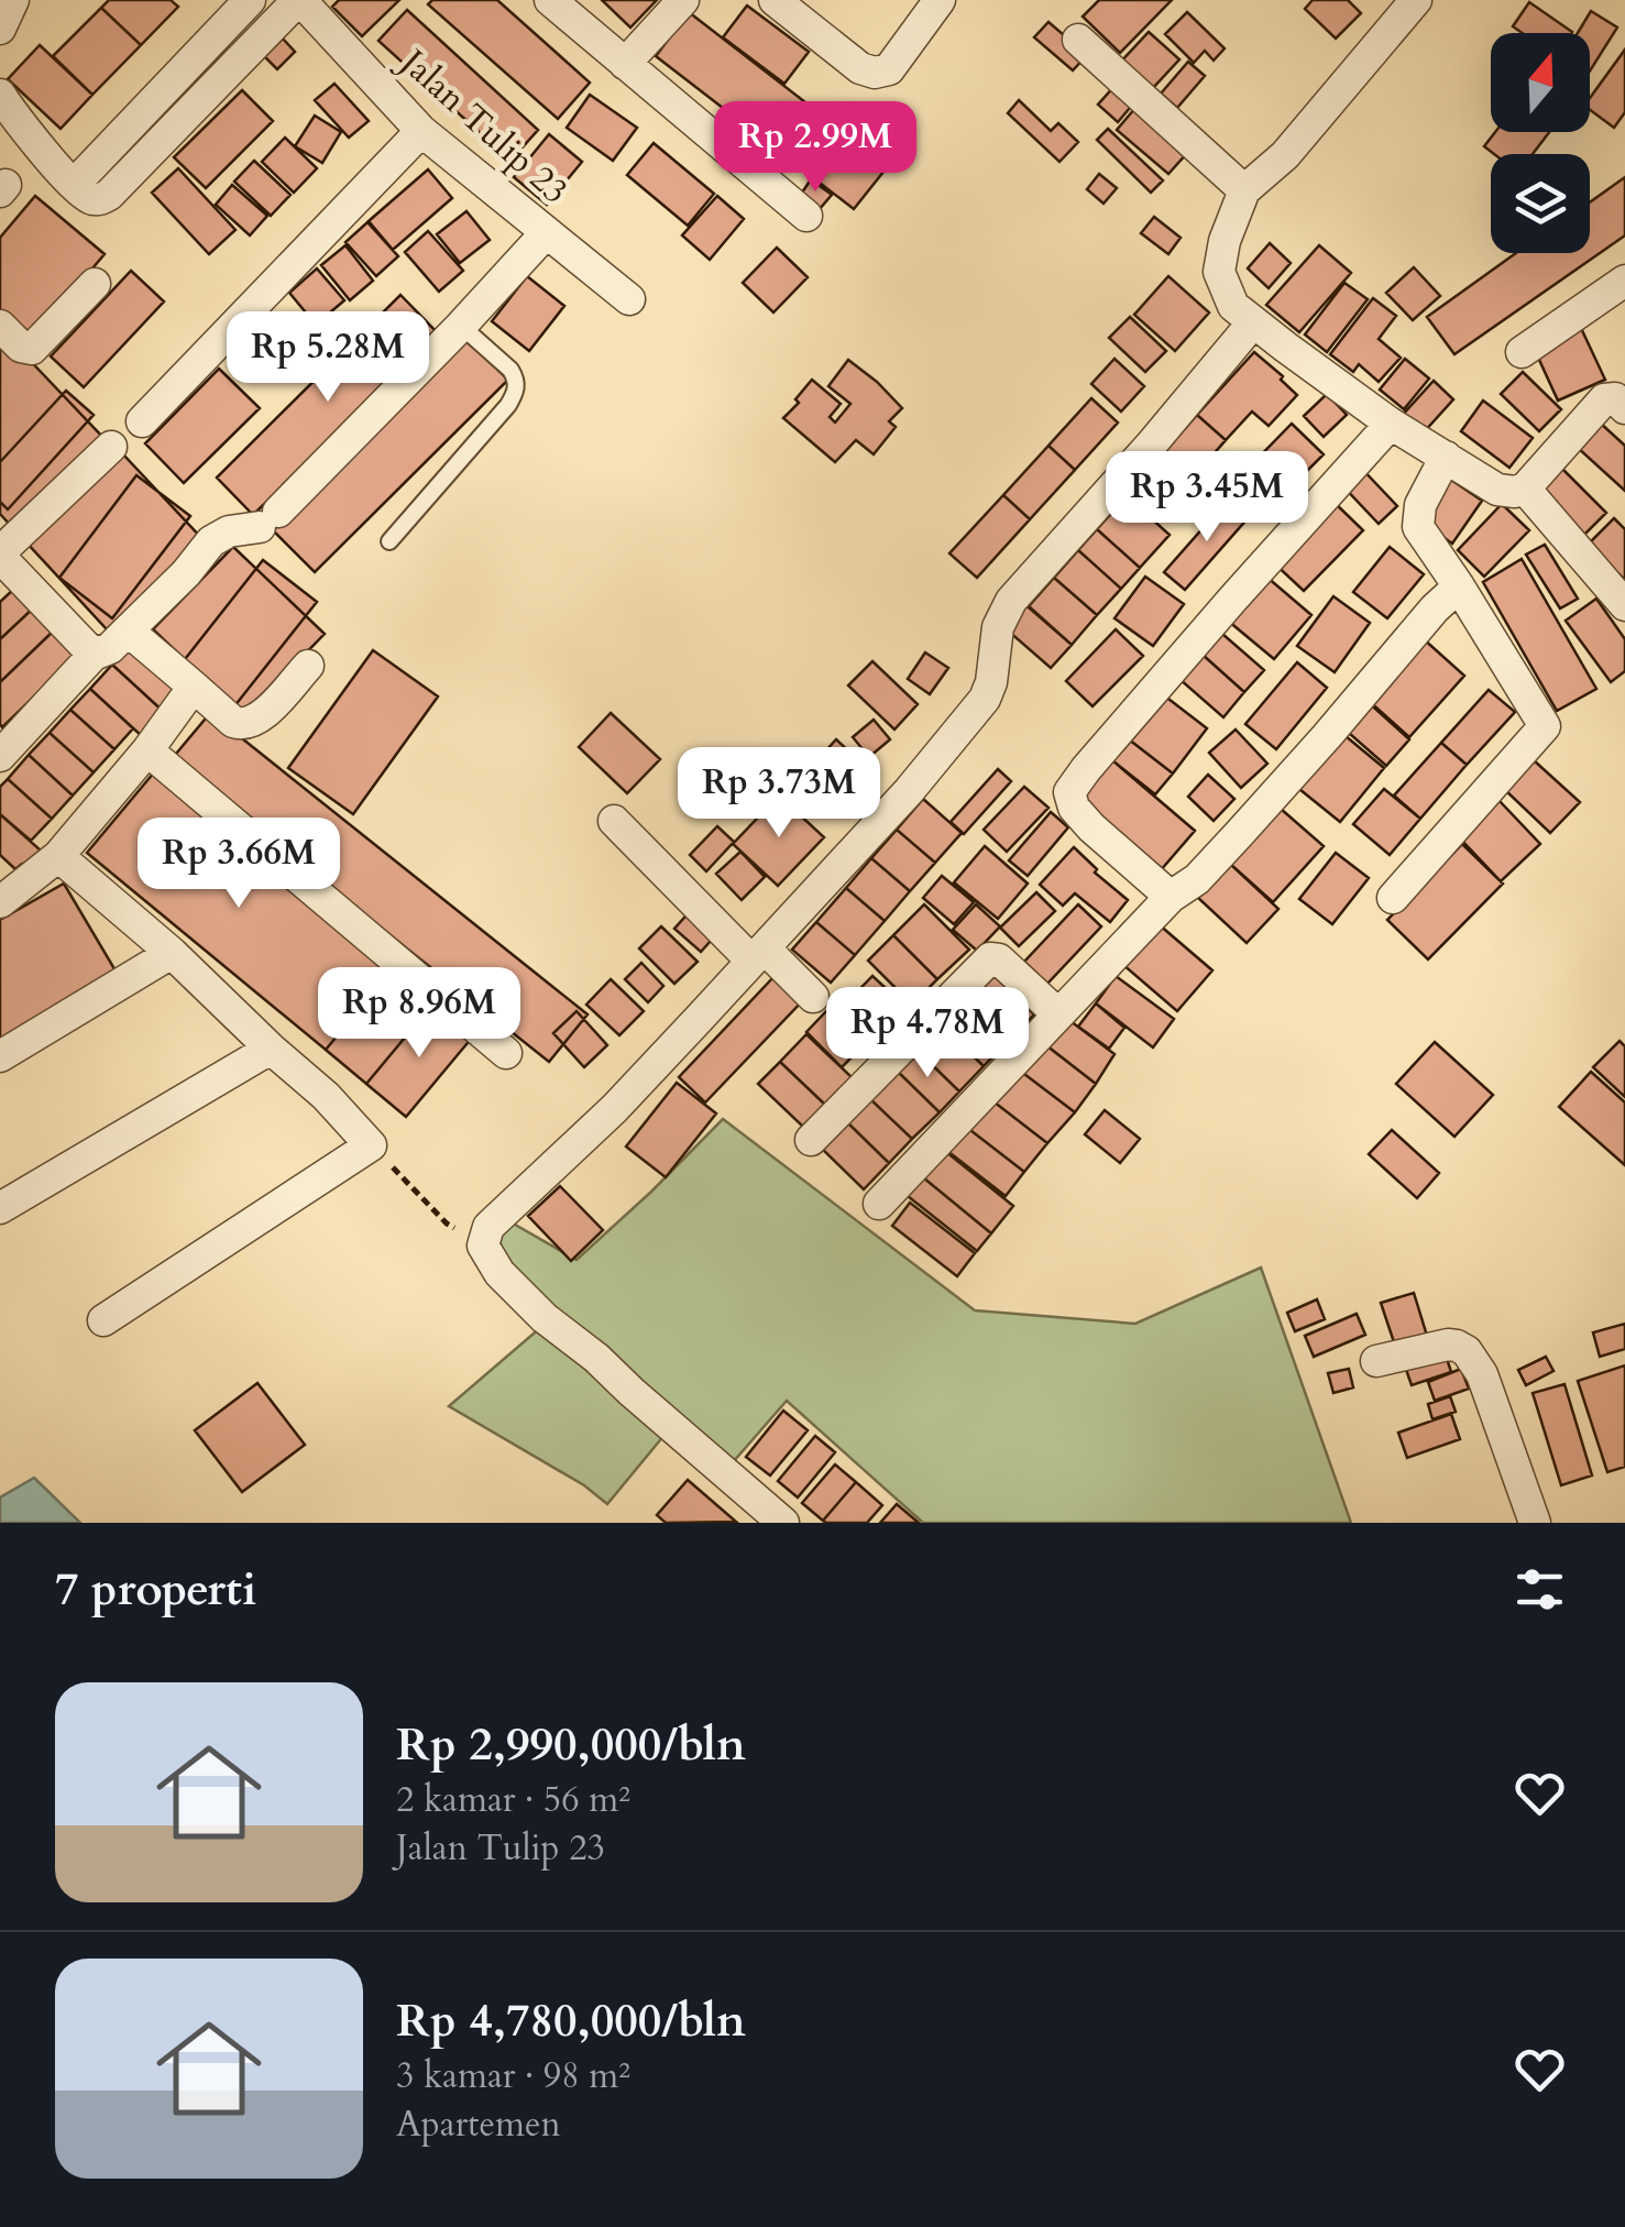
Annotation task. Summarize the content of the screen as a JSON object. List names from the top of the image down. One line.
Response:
{"streets":{"street":["Jalan Tulip 23"]},"north":"top","page":{"price":["Rp 2.99M","Rp 5.28M","Rp 3.45M","Rp 3.73M","Rp 3.66M","Rp 8.96M","Rp 4.78M"],"heading":"7 properti","list":[{"name":"Rp 2,990,000/bln","note":"2 kamar · 56 m² · Jalan Tulip 23"},{"name":"Rp 4,780,000/bln","note":"3 kamar · 98 m² · Apartemen"}]}}
